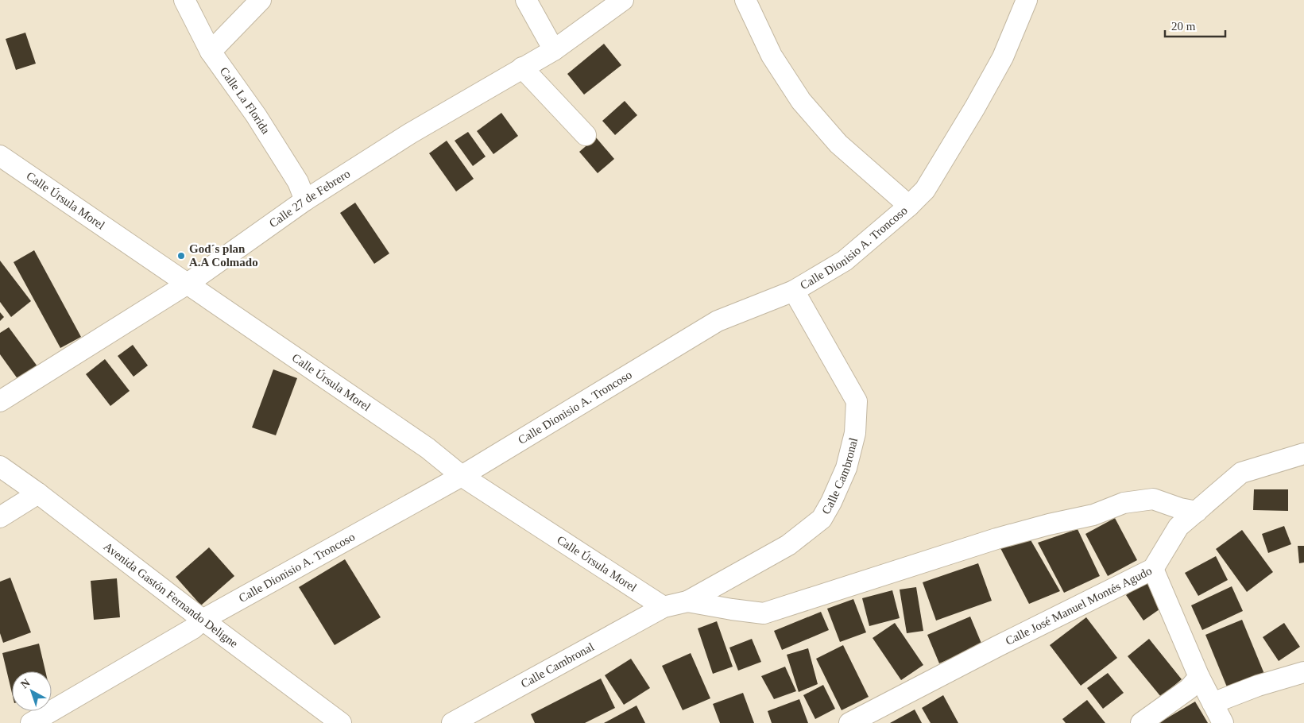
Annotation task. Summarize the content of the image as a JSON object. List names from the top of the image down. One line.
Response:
{"streets":{"street":["Calle La Florida","Calle 27 de Febrero","Calle Úrsula Morel","Calle Dionisio A. Troncoso","Calle Cambronal","Avenida Gastón Fernando Deligne","Calle José Manuel Montés Agudo"]},"crossings":[["Calle La Florida","Calle 27 de Febrero"],["Calle 27 de Febrero","Calle Úrsula Morel"],["Calle Úrsula Morel","Calle Dionisio A. Troncoso"],["Calle Úrsula Morel","Calle Cambronal"],["Calle Dionisio A. Troncoso","Calle Cambronal"],["Calle Dionisio A. Troncoso","Avenida Gastón Fernando Deligne"]],"places":["God´s plan A.A Colmado"],"scale_bar":"20 m","north":"top left"}
